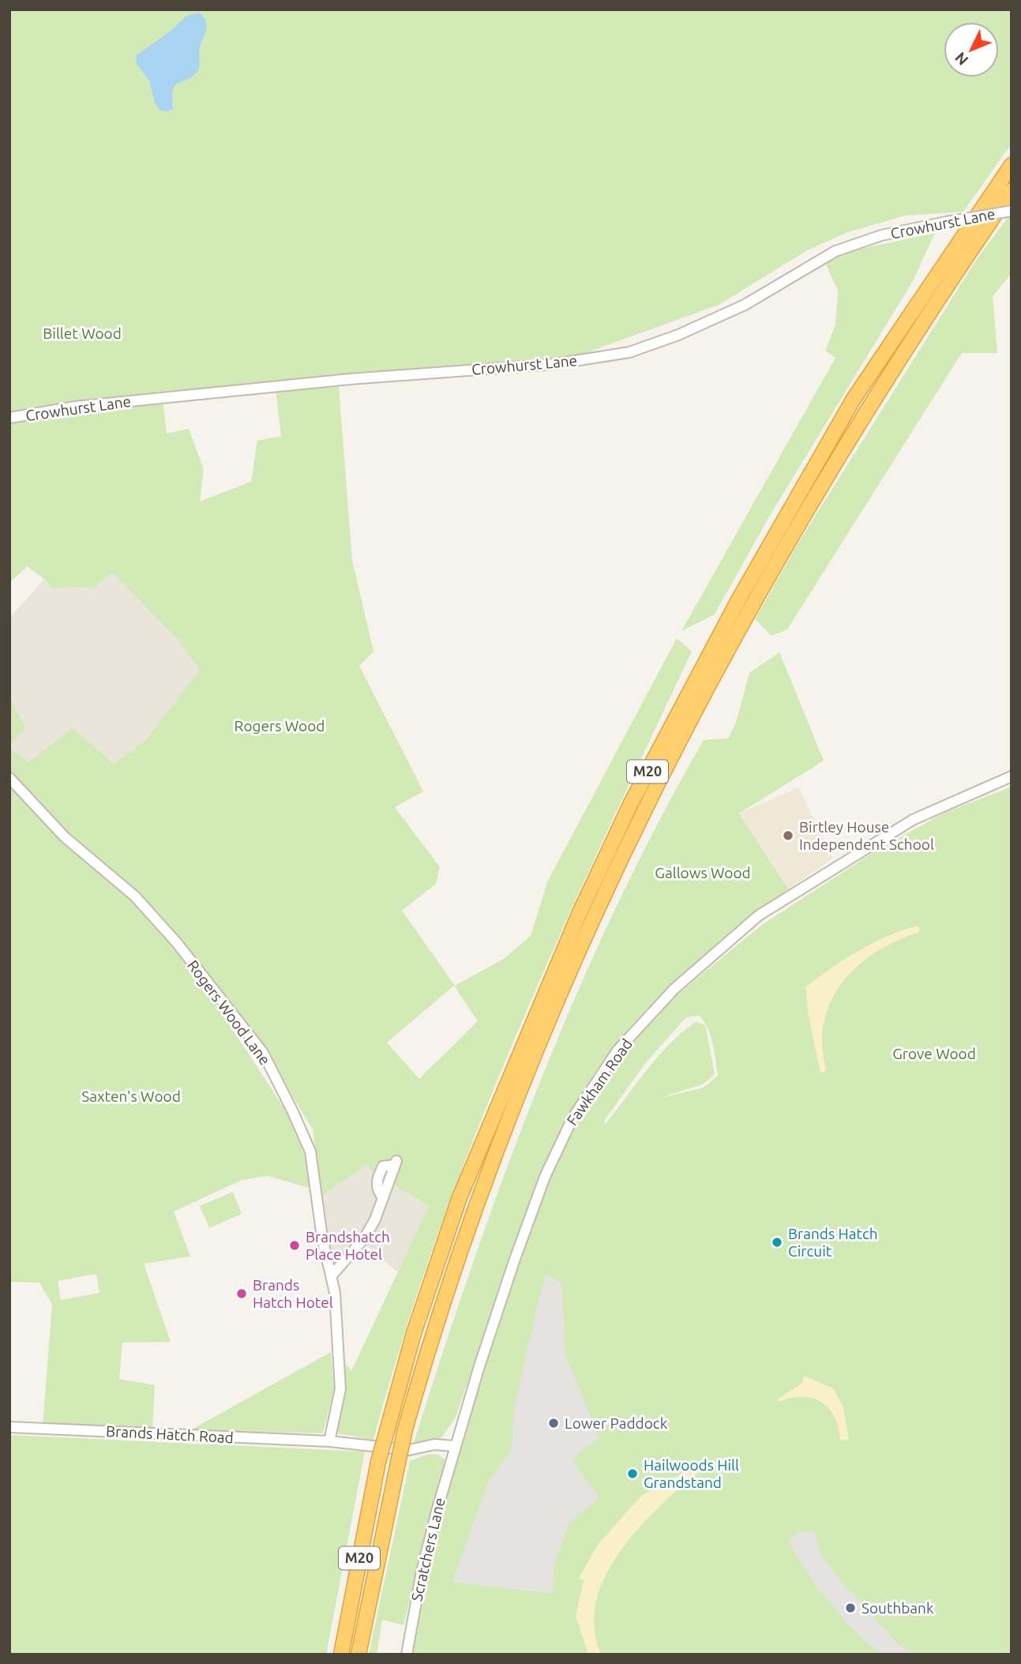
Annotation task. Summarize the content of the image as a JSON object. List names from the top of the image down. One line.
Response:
{"streets":{"highway":["M20"],"street":["Crowhurst Lane","Rogers Wood Lane","Fawkham Road","Brands Hatch Road","Scratchers Lane"]},"crossings":[["Rogers Wood Lane","Brands Hatch Road"],["Fawkham Road","Scratchers Lane"]],"parks":["Billet Wood","Rogers Wood","Gallows Wood","Grove Wood","Saxten's Wood"],"places":["Birtley House Independent School","Brands Hatch Circuit","Brandshatch Place Hotel","Brands Hatch Hotel","Lower Paddock","Hailwoods Hill Grandstand","Southbank"],"north":"bottom left"}
